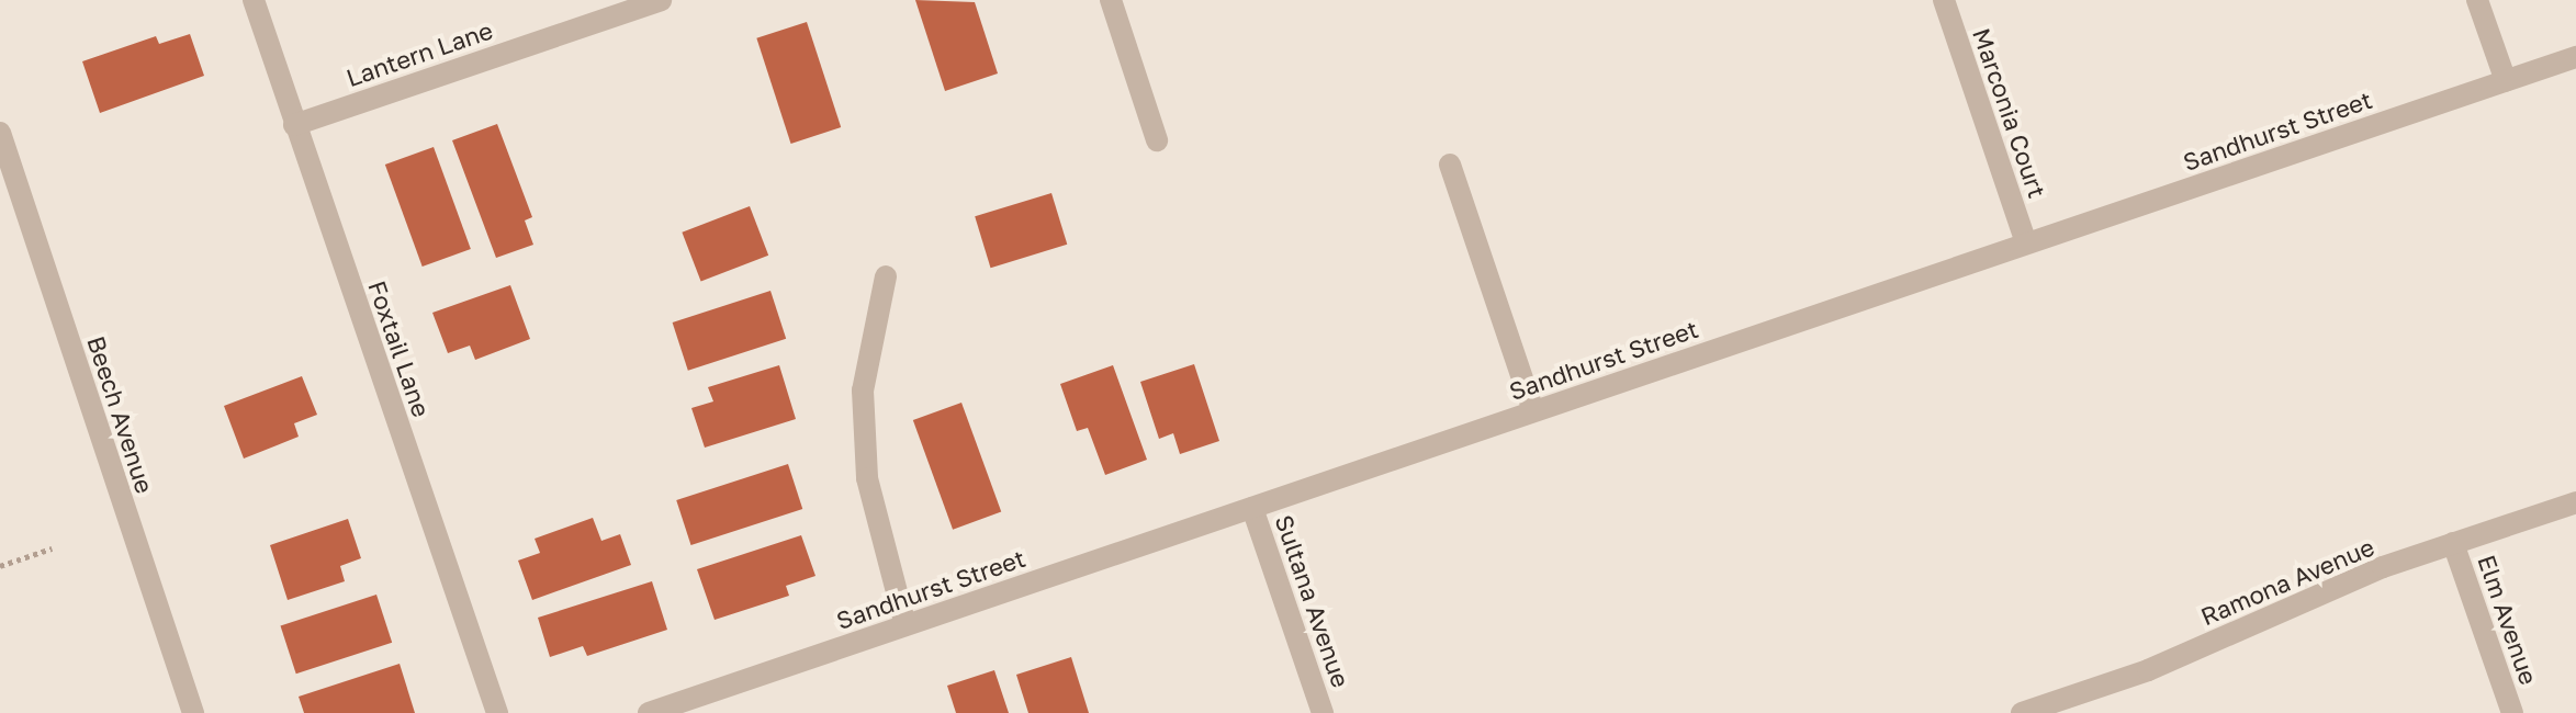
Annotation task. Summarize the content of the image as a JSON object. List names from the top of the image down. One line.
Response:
{"streets":{"street":["Lantern Lane","Marconia Court","Sandhurst Street","Foxtail Lane","Beech Avenue","Ramona Avenue","Sultana Avenue","Elm Avenue"]},"crossings":[["Lantern Lane","Foxtail Lane"],["Marconia Court","Sandhurst Street"],["Sandhurst Street","Sultana Avenue"],["Ramona Avenue","Elm Avenue"]]}
